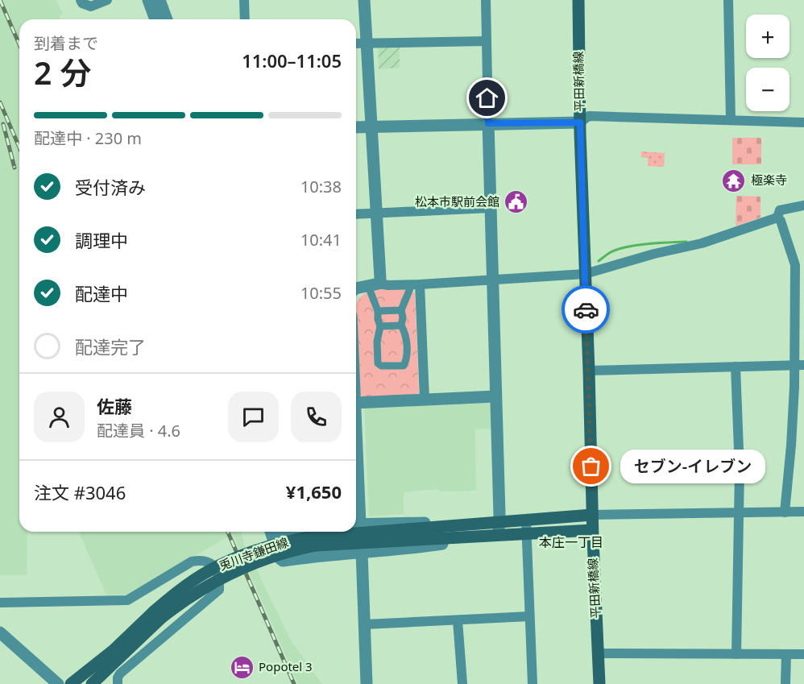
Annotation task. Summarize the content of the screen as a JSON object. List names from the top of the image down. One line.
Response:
{"streets":{"main road":["平田新橋線","兎川寺鎌田線"]},"crossings":[["平田新橋線","兎川寺鎌田線"]],"districts":["本庄一丁目"],"places":{"temple":["極楽寺"],"public building":["松本市駅前会館"],"other":["セブン-イレブン"],"hotel":["Popotel 3"]},"page":{"map_buttons":["+","−"],"heading":["2 分","到着まで","11:00–11:05"],"panel":["佐藤","配達員 · 4.6","注文 #3046","¥1,650"],"bar":"配達中 · 230 m","list":[["受付済み","10:38"],["調理中","10:41"],["配達中","10:55"],"配達完了"],"bubble":"セブン-イレブン"}}
